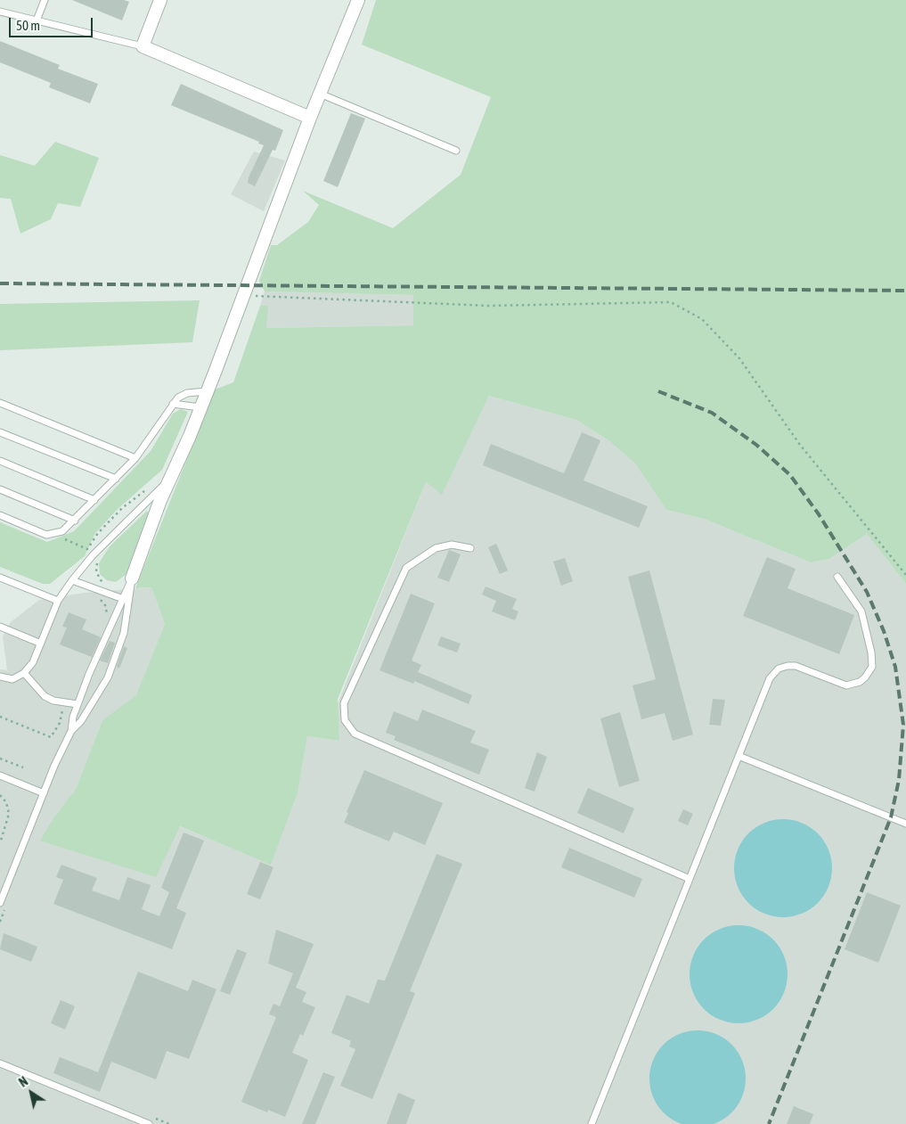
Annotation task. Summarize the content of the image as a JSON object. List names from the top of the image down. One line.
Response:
{"scale_bar":"50 m","north":"top left"}
